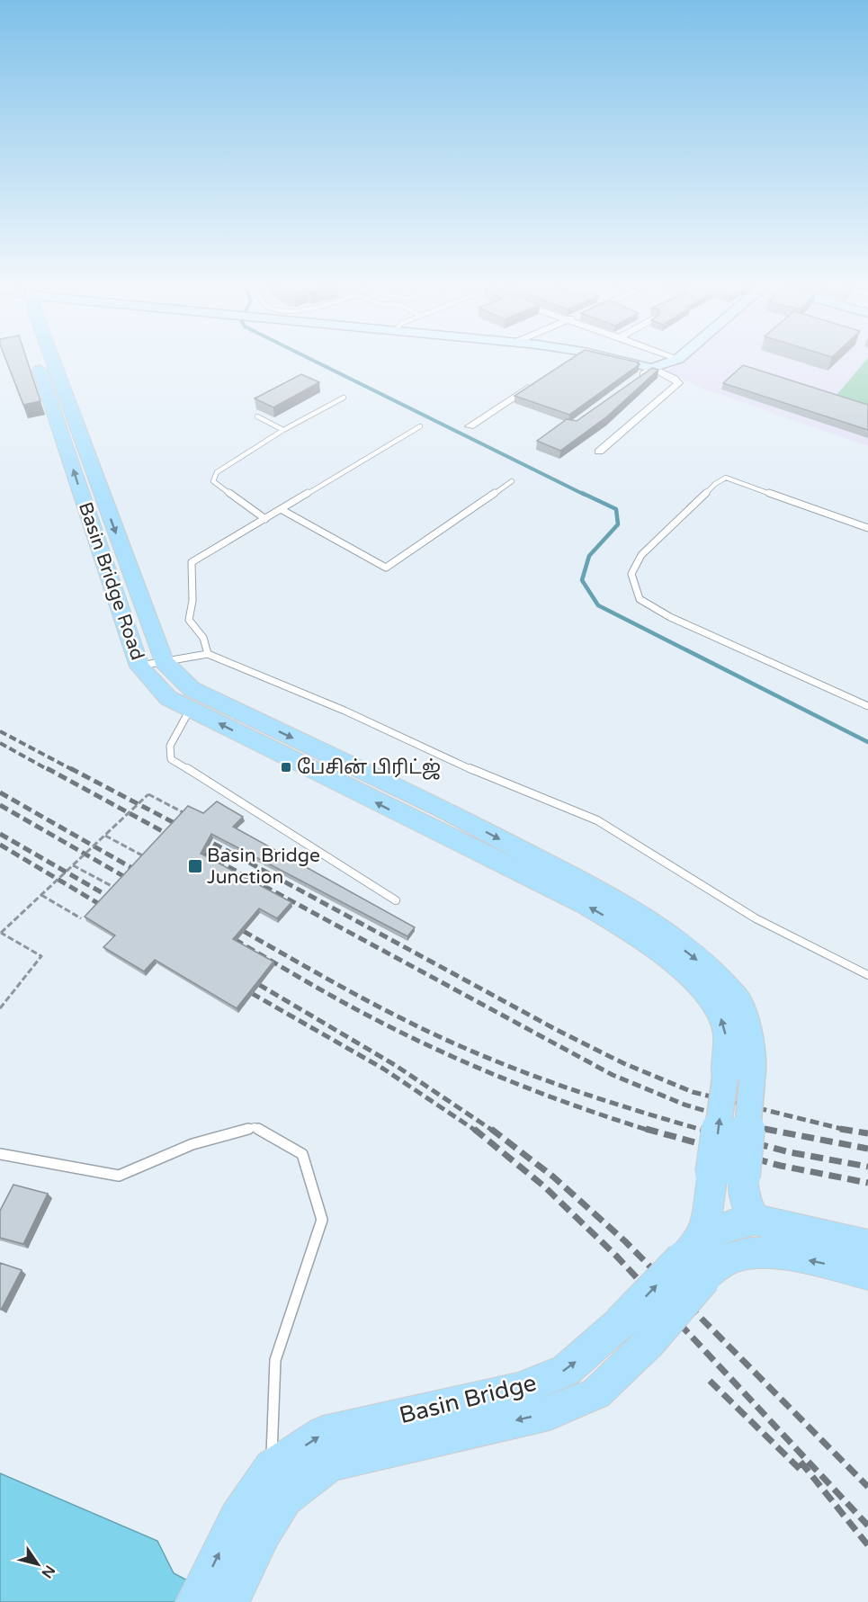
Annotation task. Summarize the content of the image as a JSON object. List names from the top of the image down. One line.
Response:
{"streets":{"main road":["Basin Bridge Road","Basin Bridge"]},"places":{"transit":["பேசின் பிரிட்ஜ்","Basin Bridge Junction"]},"north":"bottom right"}
